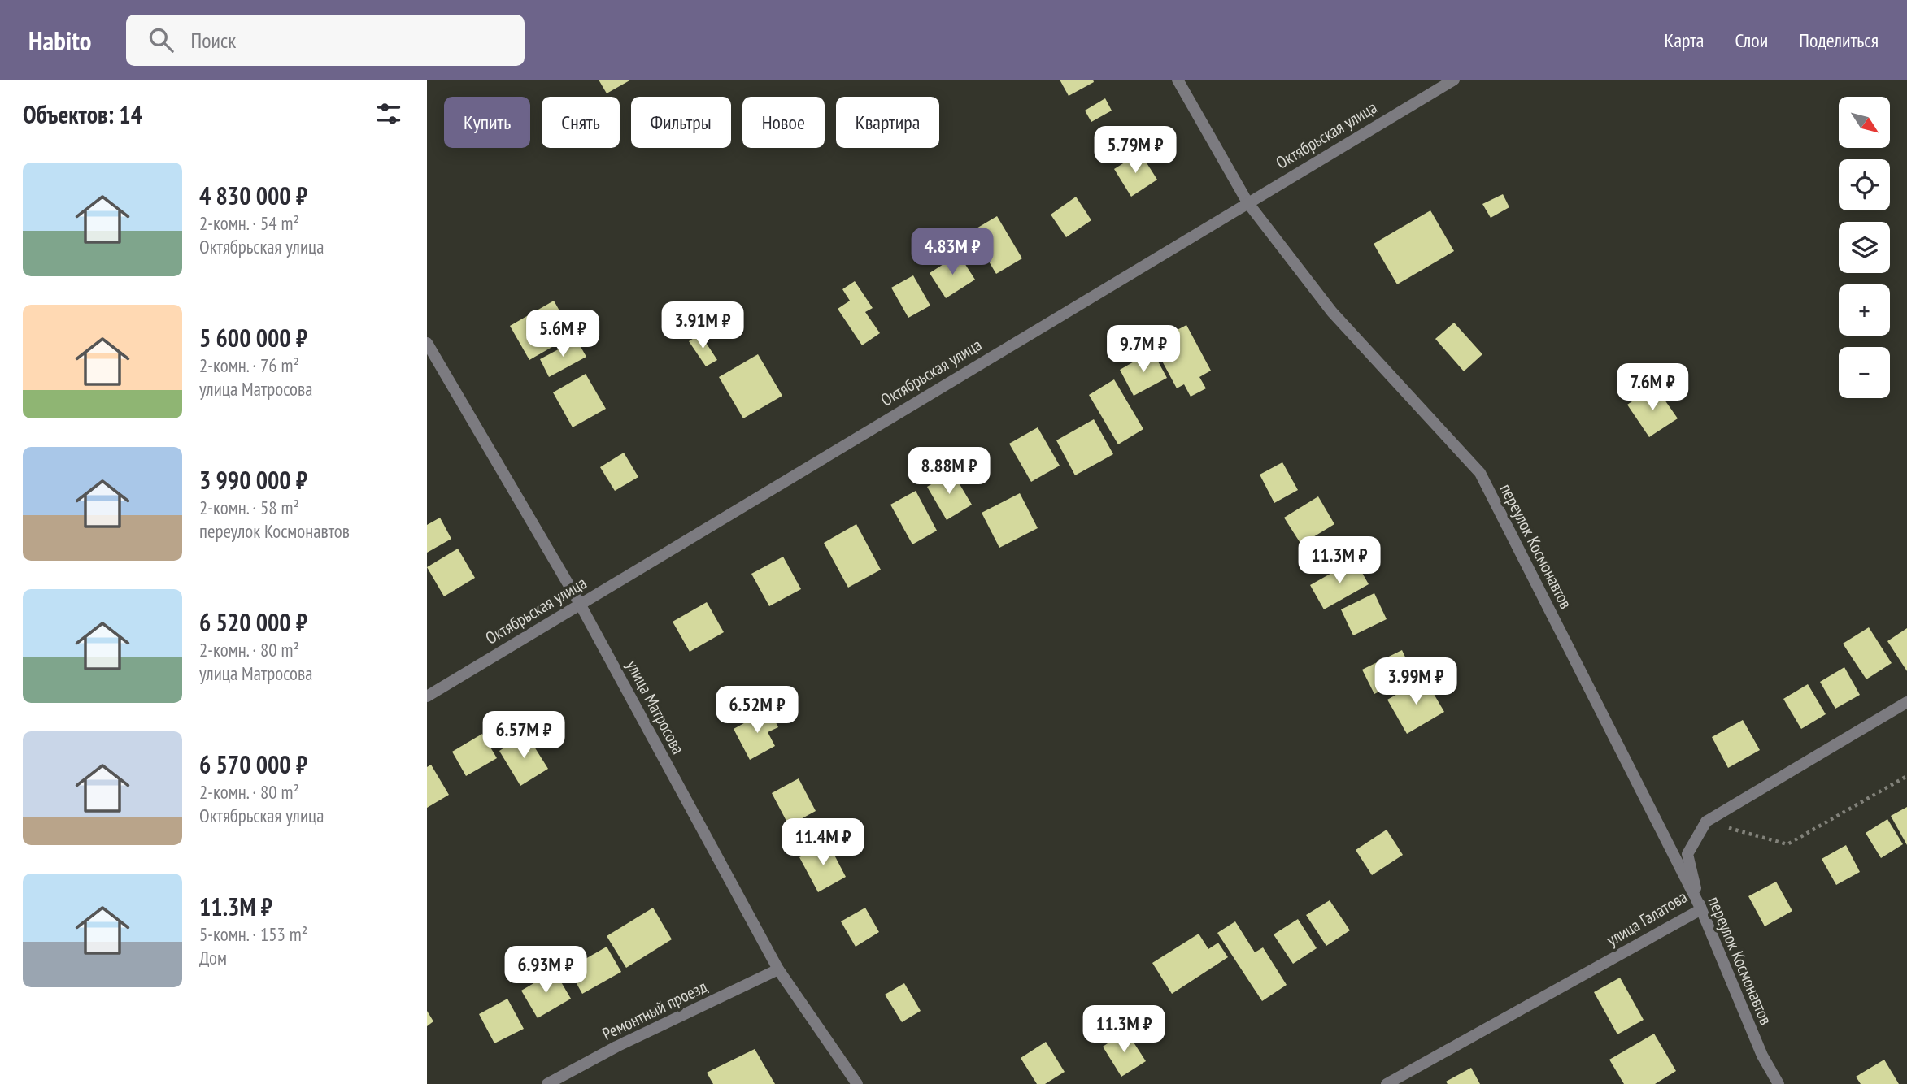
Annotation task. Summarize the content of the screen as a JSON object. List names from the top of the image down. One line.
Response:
{"streets":{"street":["Октябрьская улица","переулок Космонавтов","улица Матросова","улица Галатова","Ремонтный проезд"]},"crossings":[["Октябрьская улица","переулок Космонавтов"],["Октябрьская улица","улица Матросова"],["переулок Космонавтов","улица Галатова"],["улица Матросова","Ремонтный проезд"]],"north":"bottom right","page":{"header":"Habito","search":"Поиск","nav":["Карта","Слои","Поделиться"],"heading":"Объектов: 14","map_buttons":["+","−"],"chip":["Купить","Снять","Фильтры","Новое","Квартира"],"price":["5.79M ₽","4.83M ₽","3.91M ₽","5.6M ₽","9.7M ₽","7.6M ₽","8.88M ₽","11.3M ₽","3.99M ₽","6.52M ₽","6.57M ₽","11.4M ₽","6.93M ₽","11.3M ₽"],"list":[{"name":"4 830 000 ₽","note":"2-комн. · 54 m² · Октябрьская улица"},{"name":"5 600 000 ₽","note":"2-комн. · 76 m² · улица Матросова"},{"name":"3 990 000 ₽","note":"2-комн. · 58 m² · переулок Космонавтов"},{"name":"6 520 000 ₽","note":"2-комн. · 80 m² · улица Матросова"},{"name":"6 570 000 ₽","note":"2-комн. · 80 m² · Октябрьская улица"},{"name":"11.3M ₽","note":"5-комн. · 153 m² · Дом"}]}}
